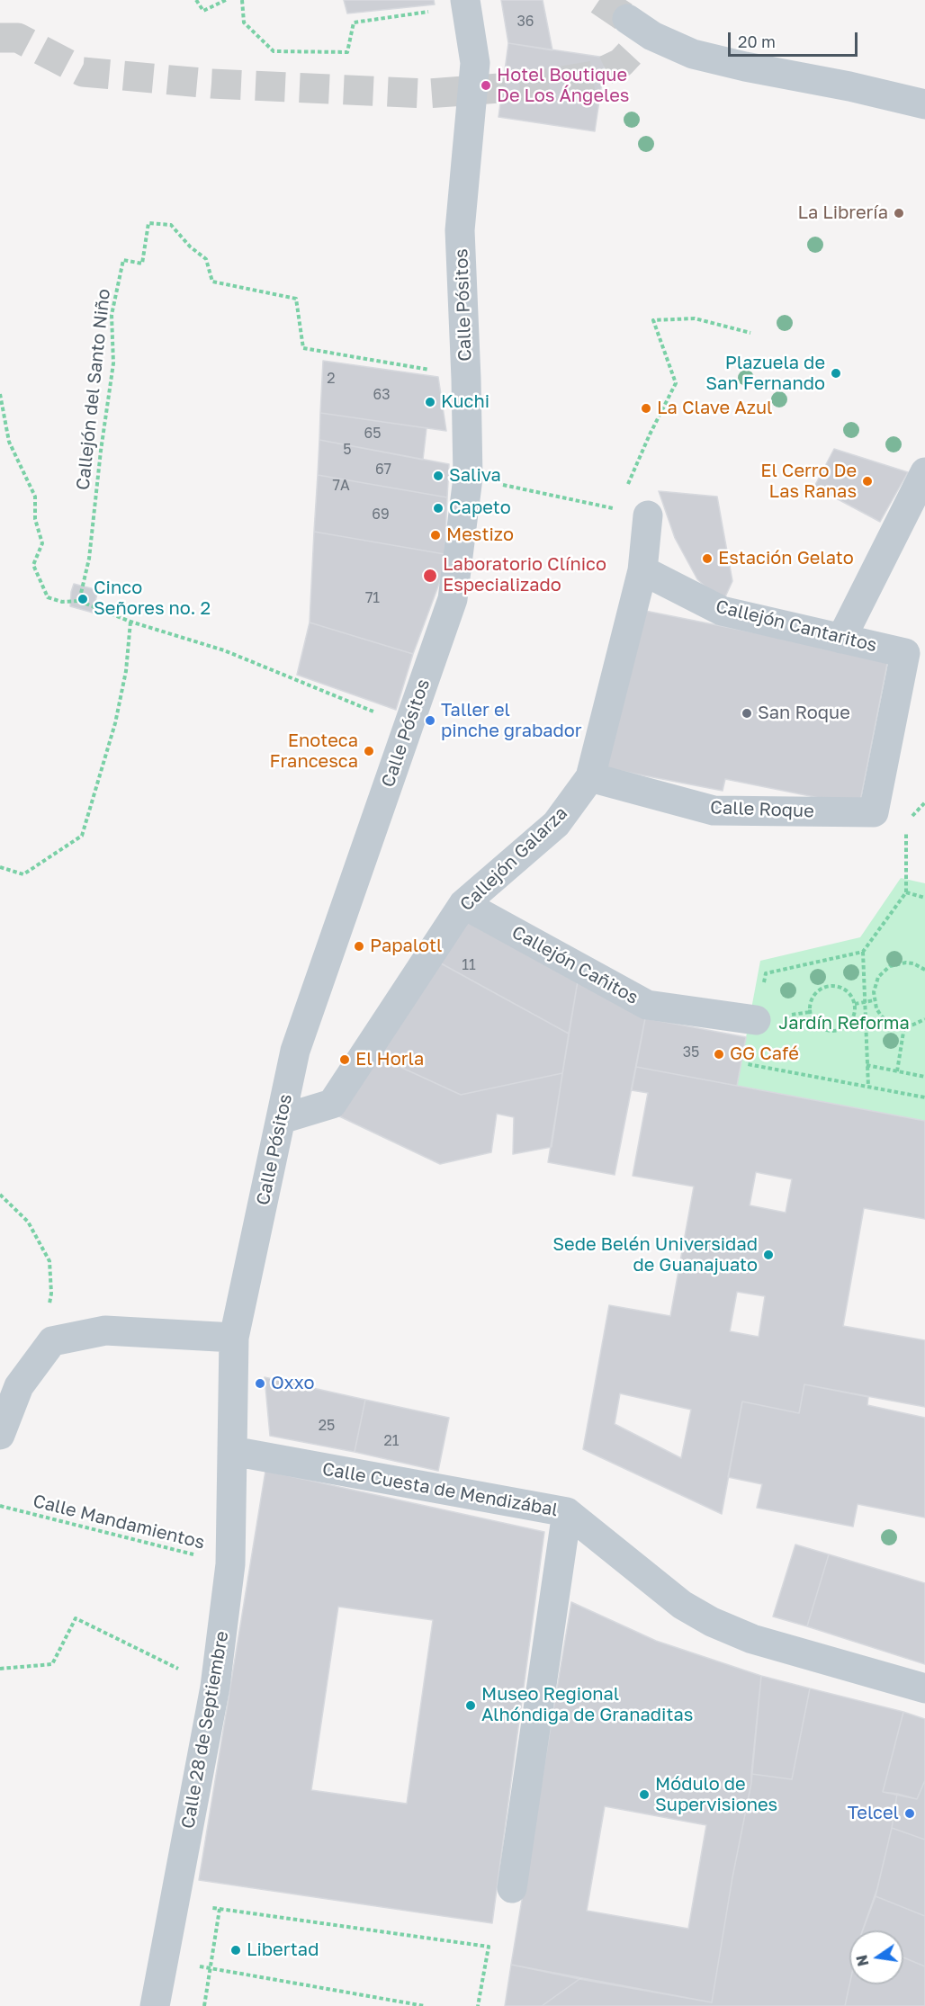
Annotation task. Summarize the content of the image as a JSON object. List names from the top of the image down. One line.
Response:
{"streets":{"street":["Calle Pósitos","Callejón Cantaritos","Calle Roque","Callejón Galarza","Callejón Cañitos","Calle Cuesta de Mendizábal","Calle 28 de Septiembre"],"path":["Callejón del Santo Niño","Calle Mandamientos"]},"crossings":[["Calle Pósitos","Callejón del Santo Niño"],["Calle Pósitos","Callejón Galarza"],["Calle Pósitos","Calle Cuesta de Mendizábal"],["Calle Pósitos","Calle 28 de Septiembre"],["Callejón Cantaritos","Calle Roque"],["Callejón Cantaritos","Callejón Galarza"],["Calle Roque","Callejón Galarza"],["Callejón Galarza","Callejón Cañitos"],["Calle Cuesta de Mendizábal","Calle 28 de Septiembre"],["Calle Mandamientos","Calle 28 de Septiembre"]],"parks":["Jardín Reforma"],"places":["Hotel Boutique De Los Ángeles","La Librería","Plazuela de San Fernando","Kuchi","La Clave Azul","Saliva","El Cerro De Las Ranas","Capeto","Mestizo","Estación Gelato","Laboratorio Clínico Especializado","Cinco Señores no. 2","San Roque","Taller el pinche grabador","Enoteca Francesca","Papalotl","GG Café","El Horla","Sede Belén Universidad de Guanajuato","Oxxo","Museo Regional Alhóndiga de Granaditas","Módulo de Supervisiones","Telcel","Libertad"],"house_numbers":["36","2","63","65","5","67","7A","69","71","11","35","25","21"],"scale_bar":"20 m","north":"left"}
